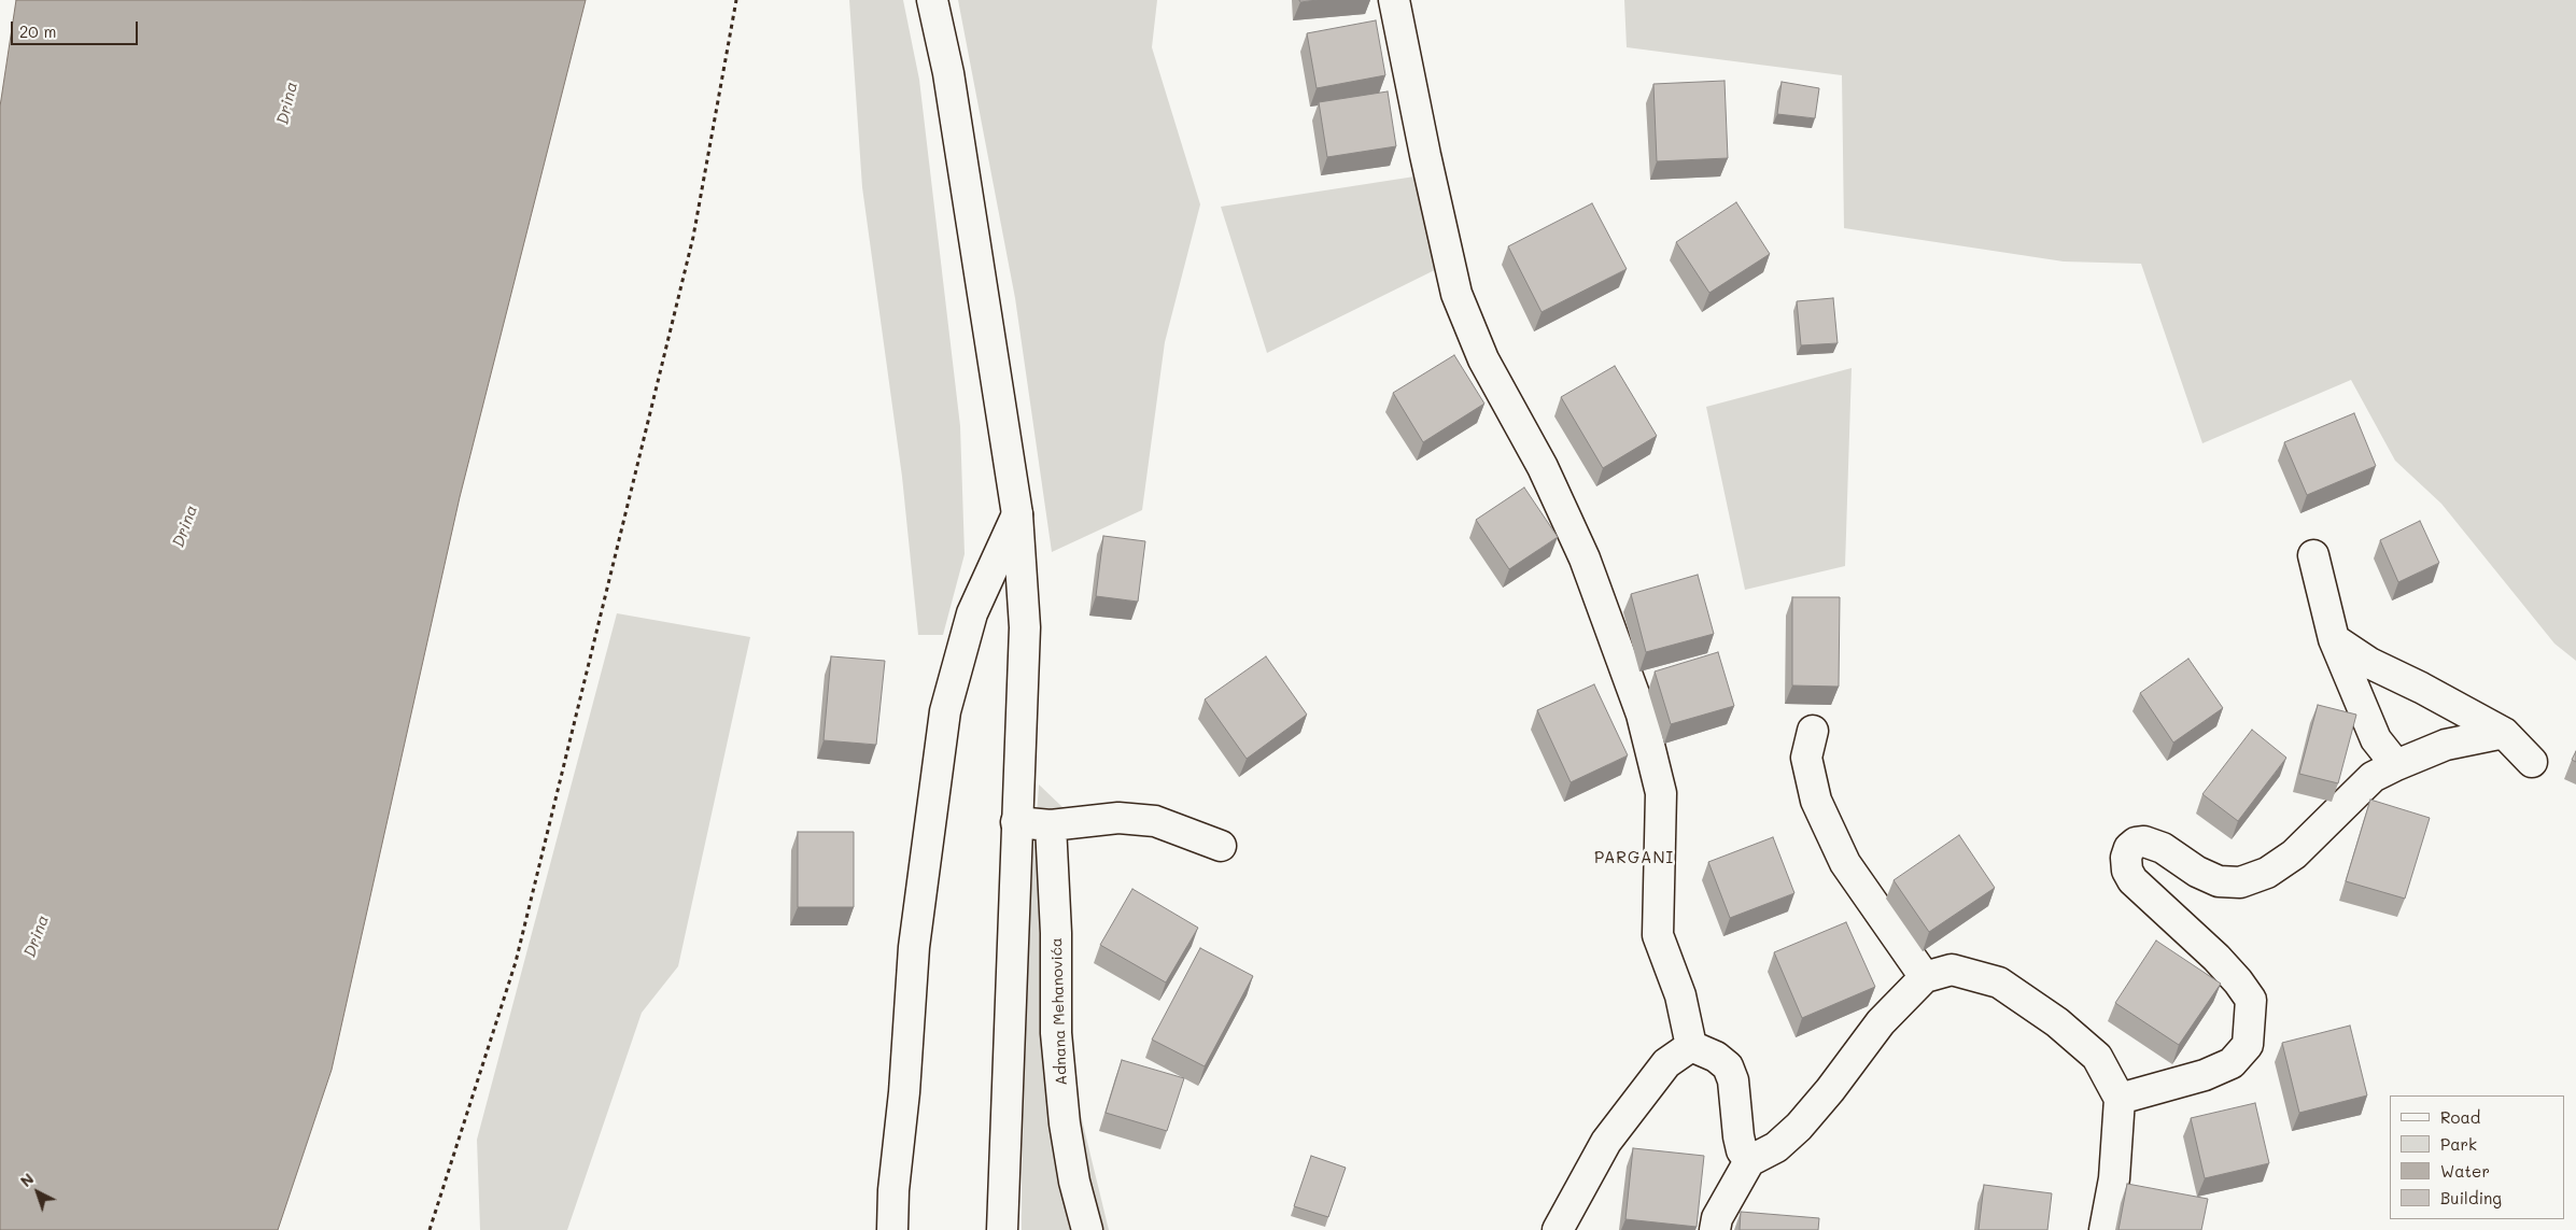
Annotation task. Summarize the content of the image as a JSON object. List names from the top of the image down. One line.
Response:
{"streets":{"street":["Adnana Mehanovića"]},"districts":["PARGANI"],"water":["Drina"],"legend":["Road","Park","Water","Building"],"scale_bar":"20 m","north":"top left"}
